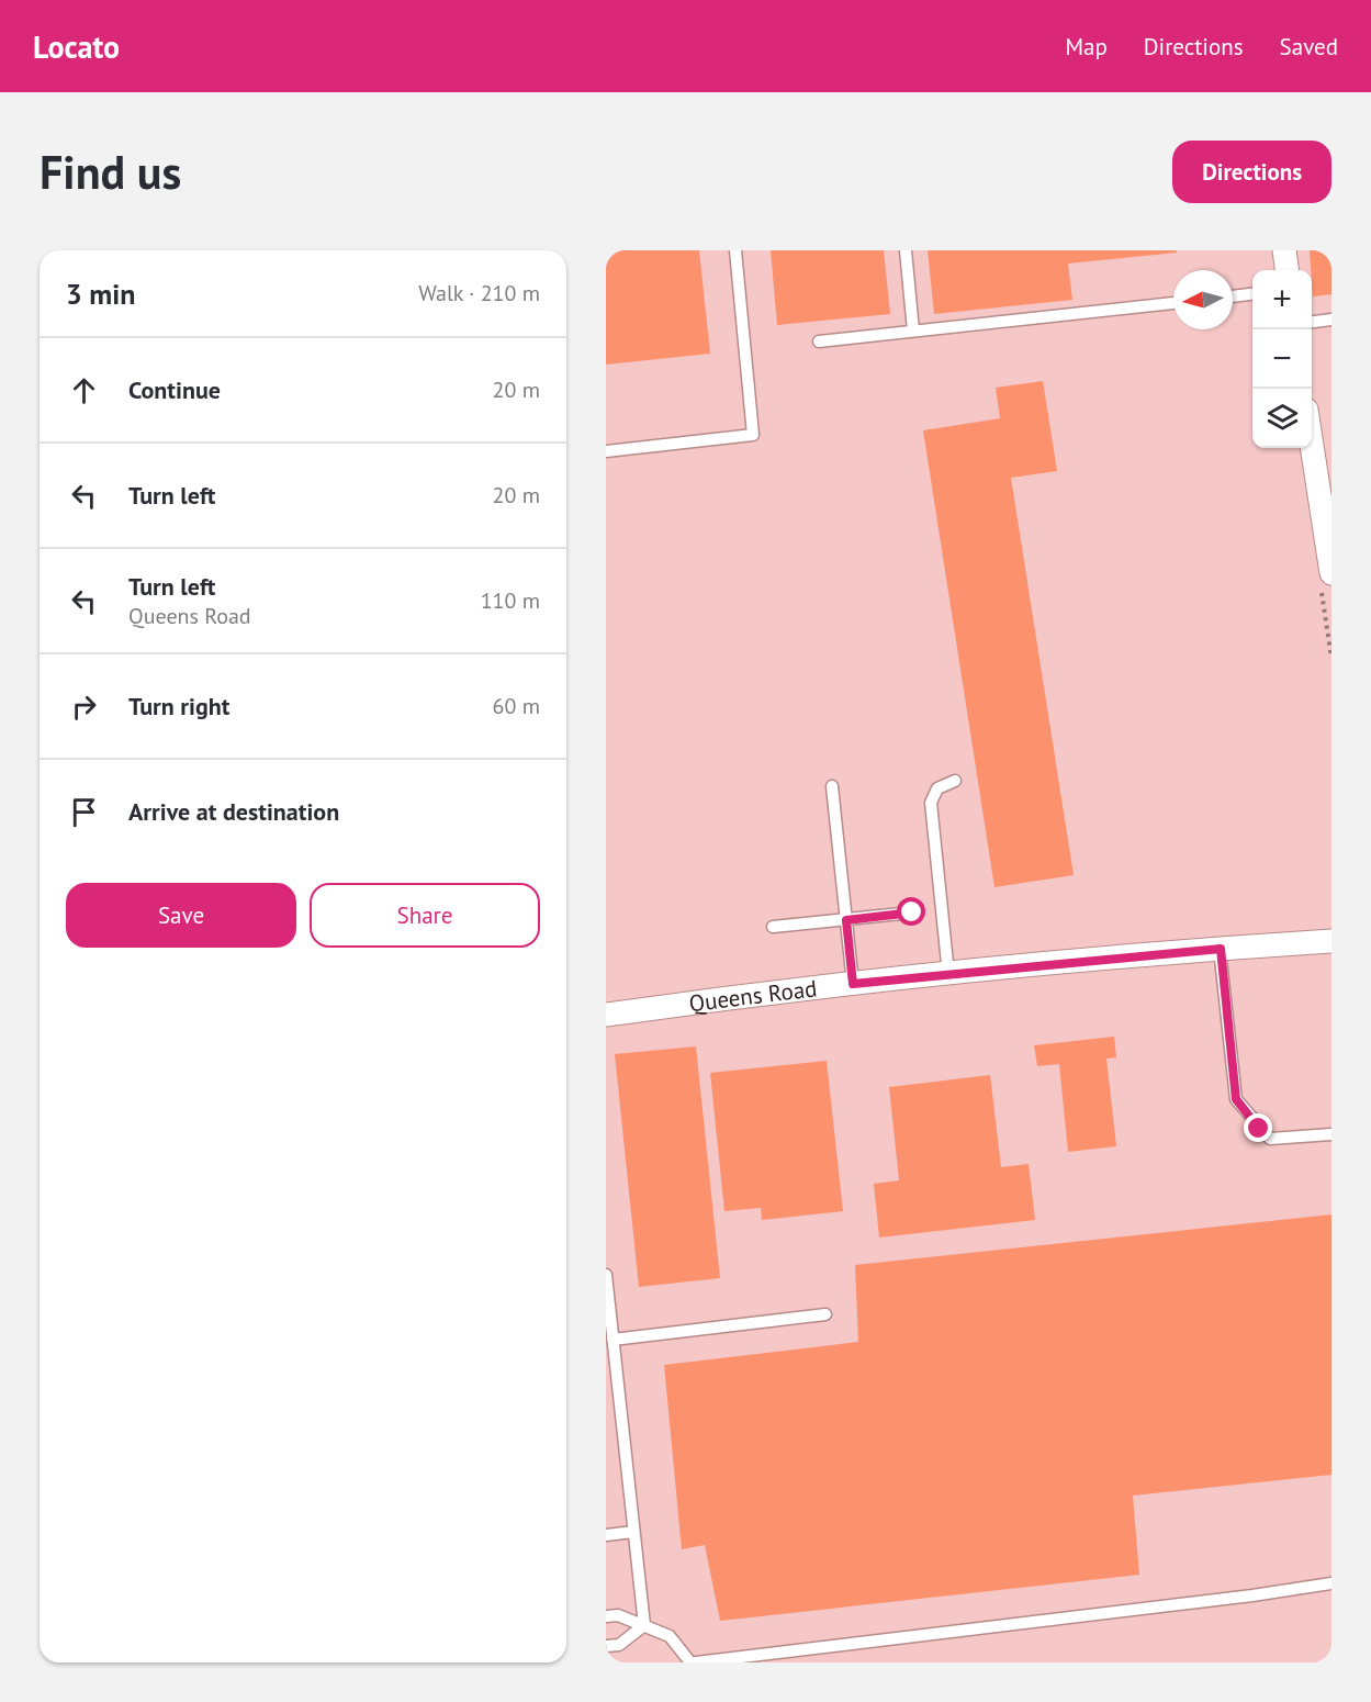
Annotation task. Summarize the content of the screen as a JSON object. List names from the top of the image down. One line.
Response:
{"streets":{"street":["Queens Road"]},"north":"left","page":{"header":"Locato","nav":["Map","Directions","Saved"],"buttons":["Directions",["Save","Share"]],"title":"Find us","heading":["3 min","Walk · 210 m"],"map_buttons":["+","−"],"list":[["Continue","20 m"],["Turn left","20 m"],["Turn left","Queens Road","110 m"],["Turn right","60 m"],"Arrive at destination"]}}
